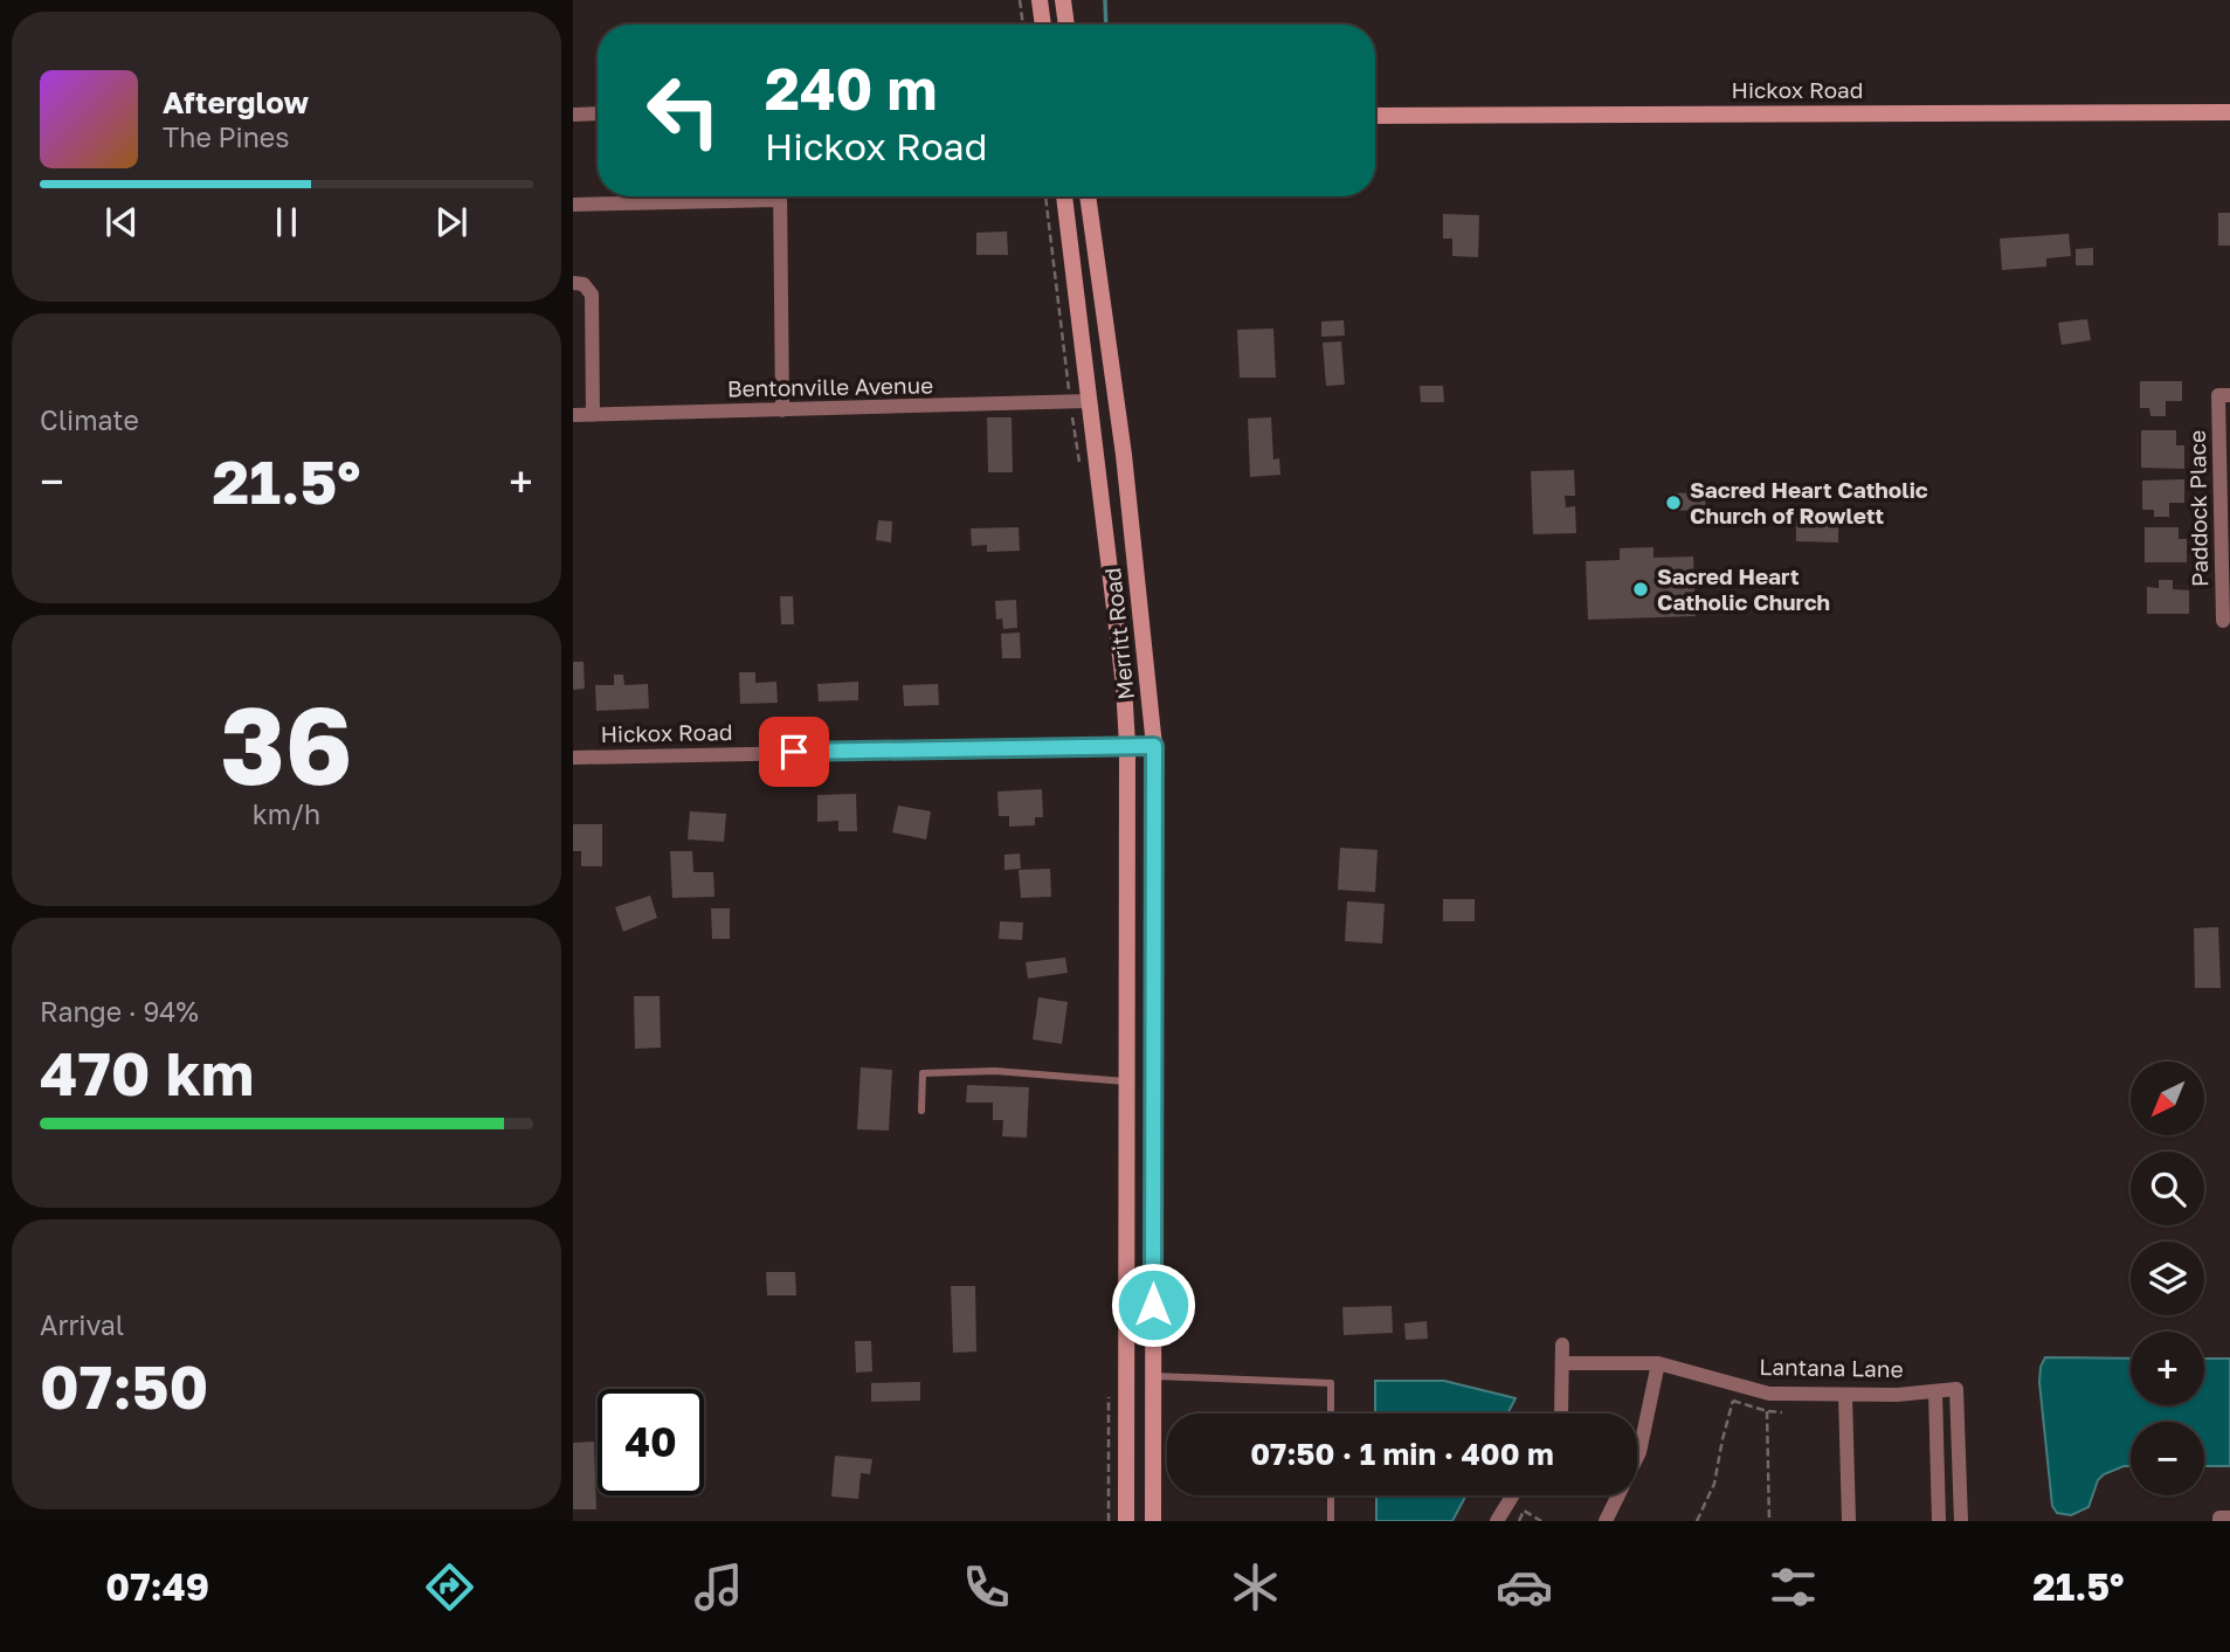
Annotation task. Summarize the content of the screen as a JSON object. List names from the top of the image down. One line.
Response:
{"streets":{"street":["Hickox Road","Bentonville Avenue","Paddock Place","Merritt Road","Lantana Lane"]},"crossings":[["Hickox Road","Merritt Road"],["Bentonville Avenue","Merritt Road"]],"places":["Sacred Heart Catholic Church of Rowlett","Sacred Heart Catholic Church"],"north":"bottom left","page":{"turn":["240 m","Hickox Road"],"song":["Afterglow","The Pines"],"tile":["Climate",["36","km/h"],["Range · 94%","470 km"],["Arrival","07:50"]],"heat":["−","21.5°","+"],"map_buttons":["+","−"],"limit":"40","trip":"07:50 · 1 min · 400 m","tabs":["07:49","21.5°"]}}
